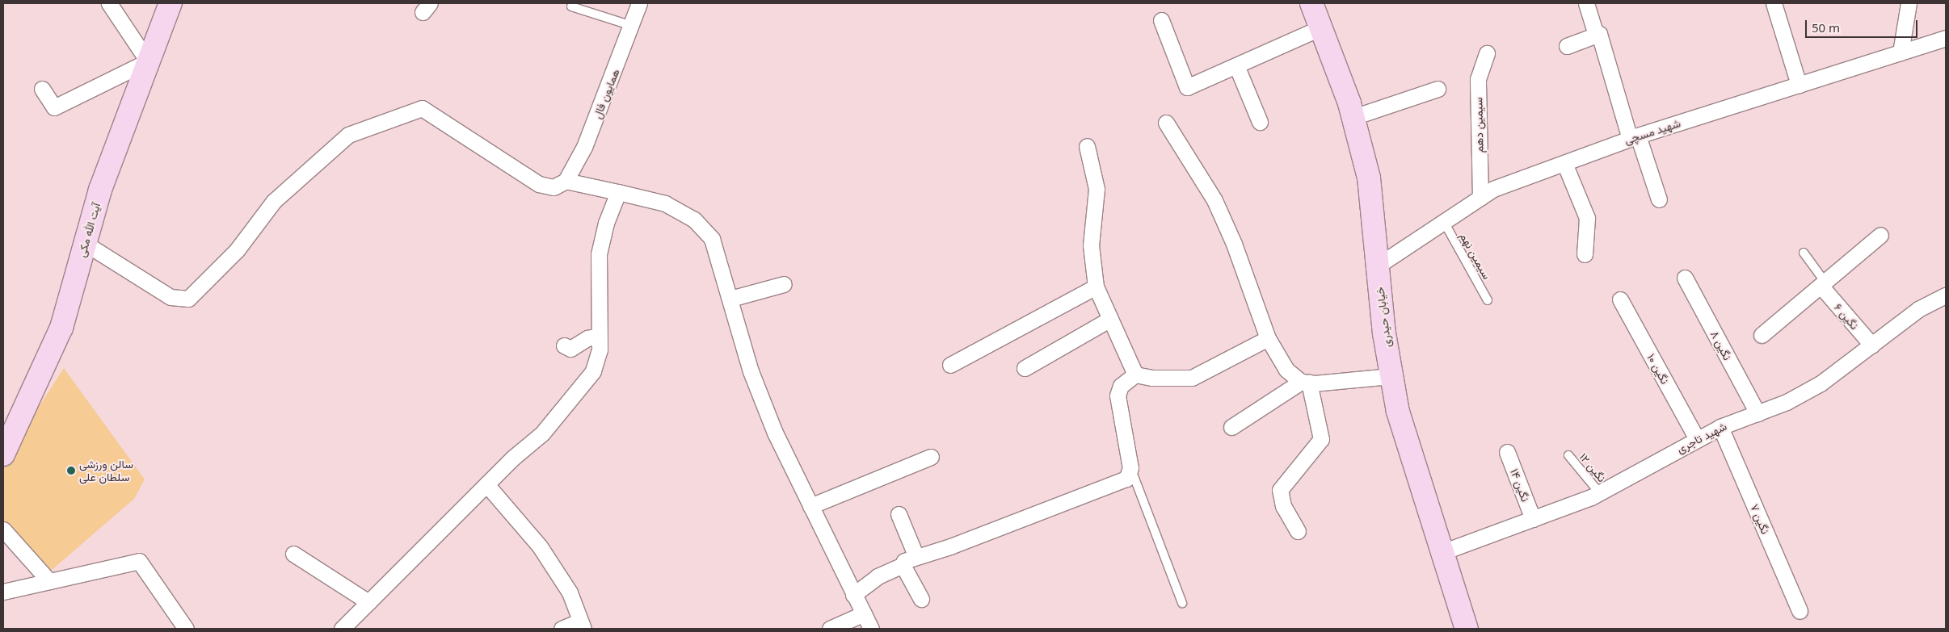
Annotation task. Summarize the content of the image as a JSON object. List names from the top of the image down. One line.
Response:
{"streets":{"street":["همایون فال","سیمین دهم","شهید مسچی","آیت الله مکی","نگین ۶","خیابان حیدری","نگین ۸","نگین ۱۰","شهید تاجری","نگین ۱۴","نگین ۷"],"lane":["سیمین نهم","نگین ۱۲"]},"crossings":[["سیمین دهم","شهید مسچی"],["شهید مسچی","سیمین نهم"],["شهید مسچی","خیابان حیدری"],["نگین ۶","شهید تاجری"],["خیابان حیدری","شهید تاجری"],["نگین ۸","شهید تاجری"],["نگین ۱۰","شهید تاجری"],["شهید تاجری","نگین ۱۲"],["شهید تاجری","نگین ۱۴"],["شهید تاجری","نگین ۷"]],"places":["سالن ورزشی سلطان علی"],"scale_bar":"50 m"}
